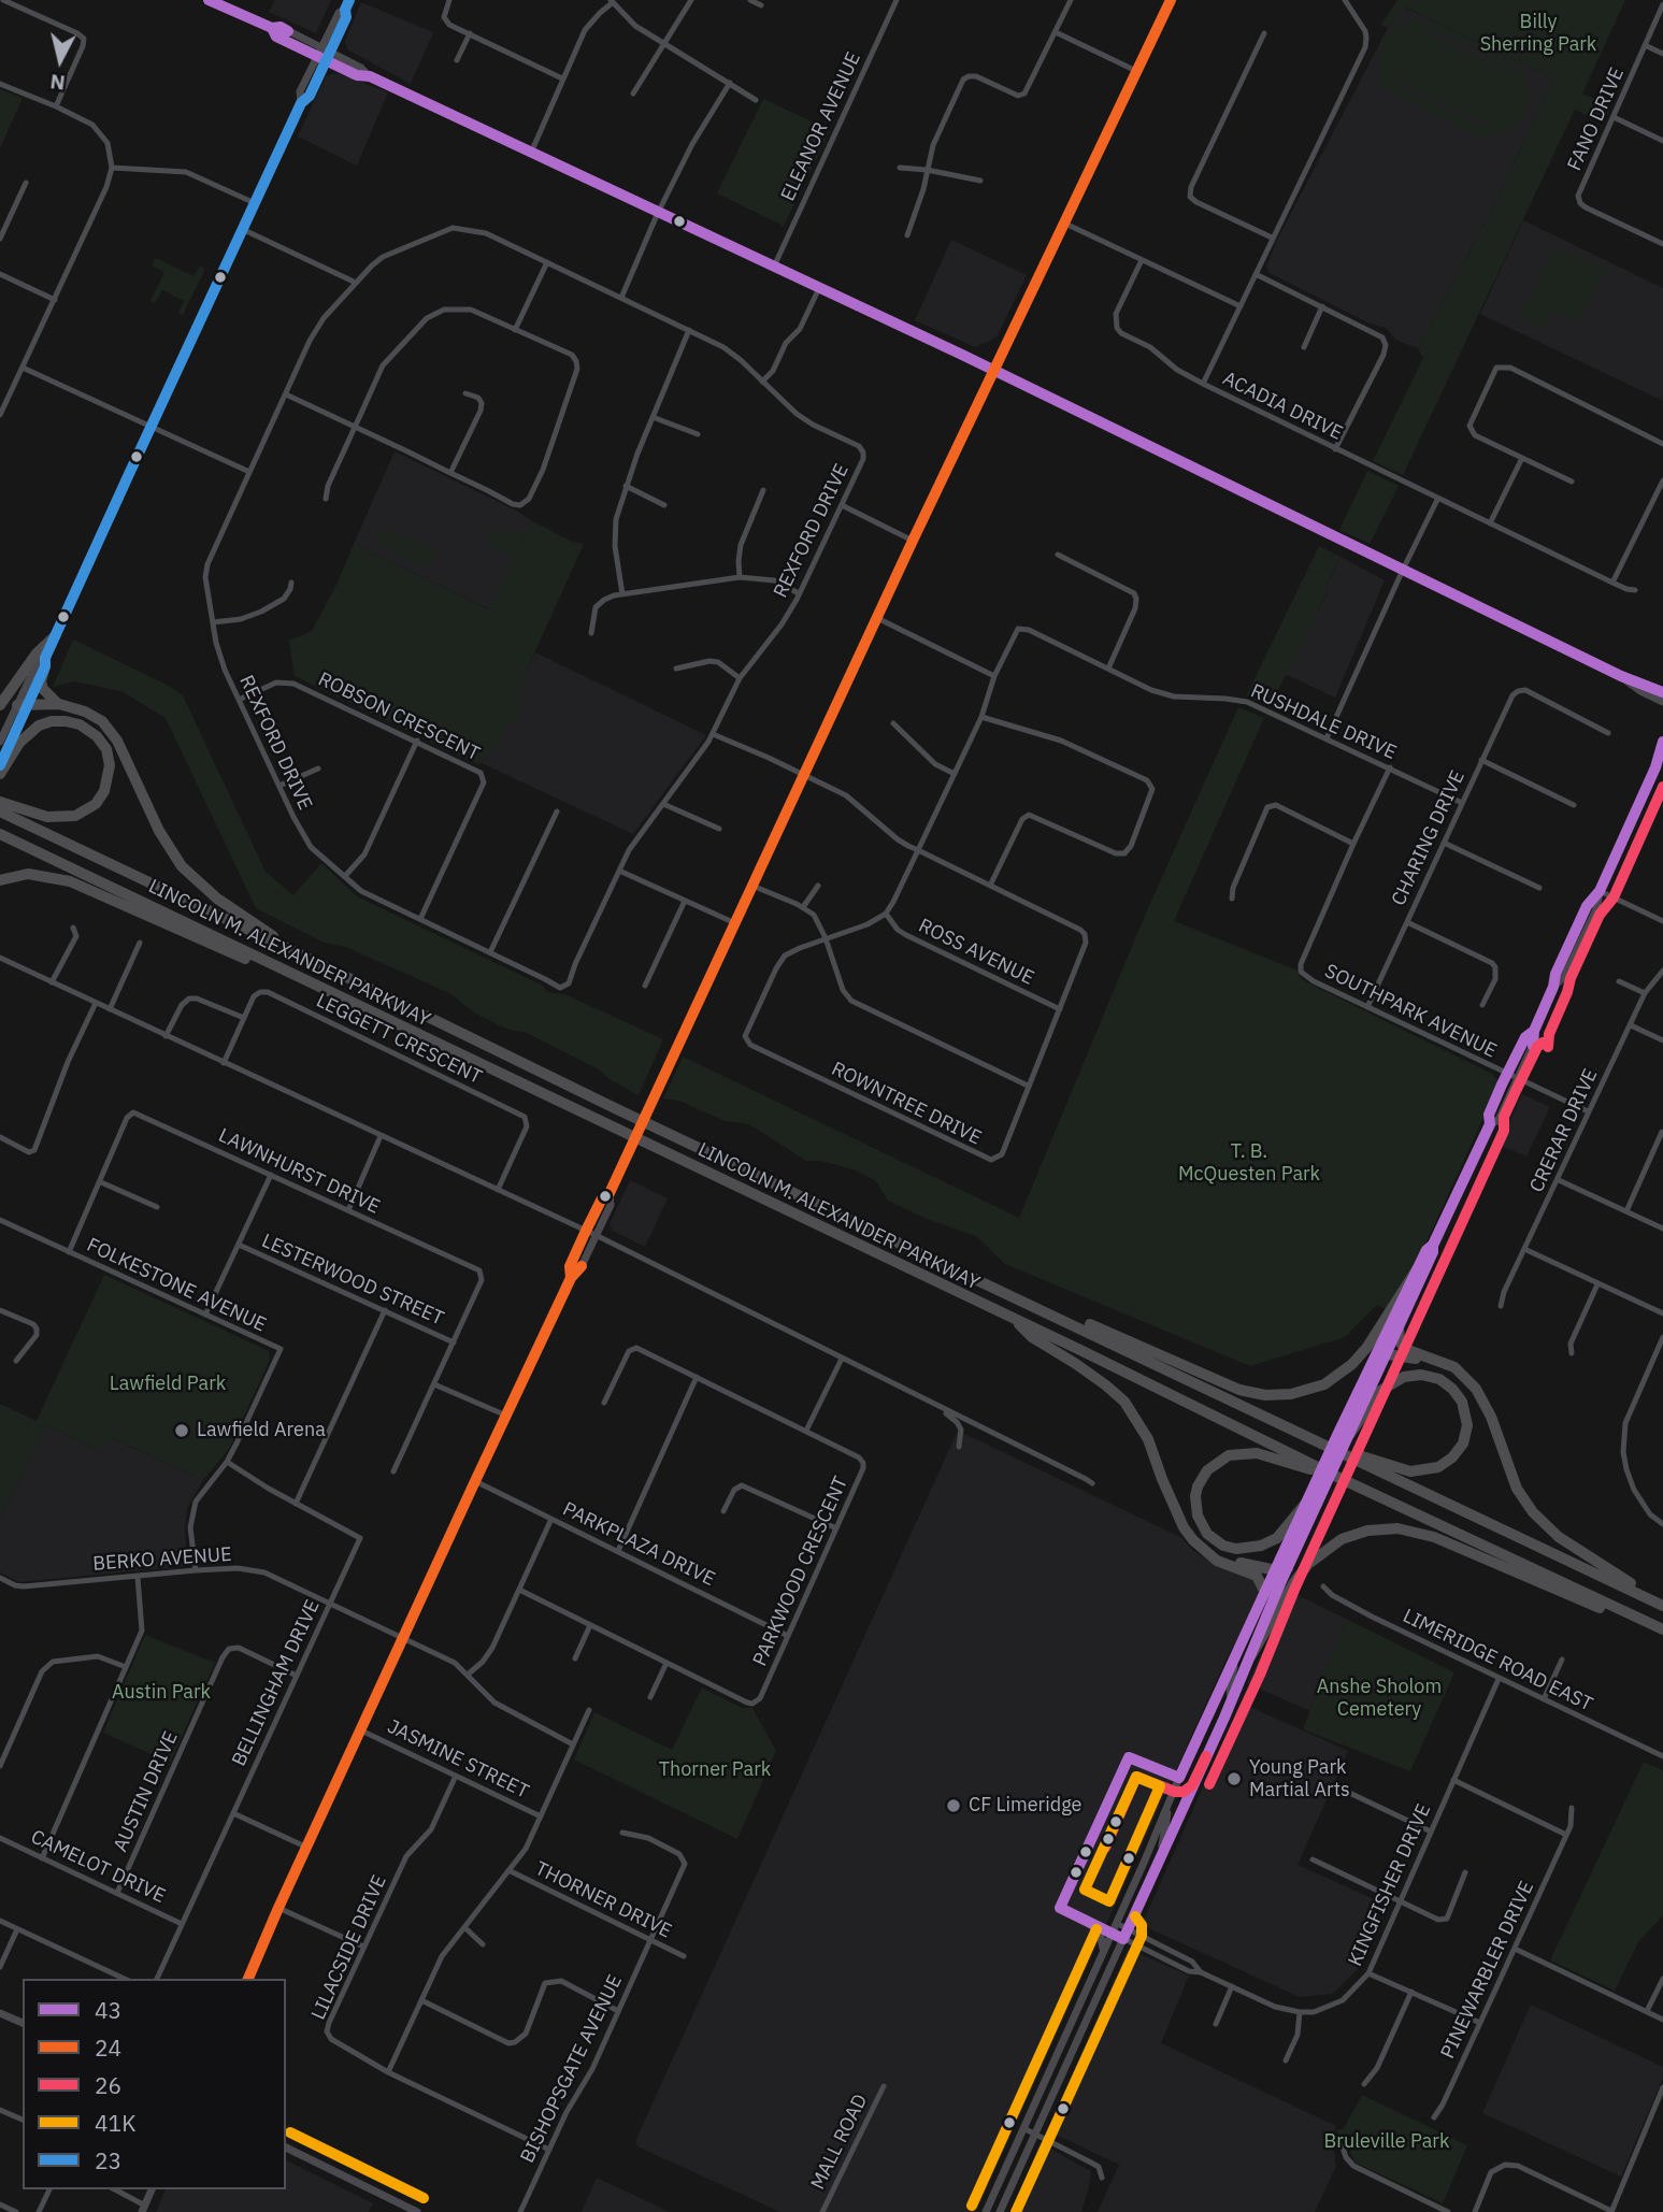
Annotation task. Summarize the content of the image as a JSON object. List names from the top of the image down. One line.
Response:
{"streets":{"highway":["LINCOLN M. ALEXANDER PARKWAY"],"street":["FANO DRIVE","ELEANOR AVENUE","ACADIA DRIVE","REXFORD DRIVE","ROBSON CRESCENT","RUSHDALE DRIVE","CHARING DRIVE","ROSS AVENUE","SOUTHPARK AVENUE","LEGGETT CRESCENT","ROWNTREE DRIVE","CRERAR DRIVE","LAWNHURST DRIVE","LESTERWOOD STREET","FOLKESTONE AVENUE","PARKPLAZA DRIVE","BERKO AVENUE","PARKWOOD CRESCENT","LIMERIDGE ROAD EAST","BELLINGHAM DRIVE","JASMINE STREET","AUSTIN DRIVE","CAMELOT DRIVE","KINGFISHER DRIVE","THORNER DRIVE","LILACSIDE DRIVE","PINEWARBLER DRIVE","BISHOPSGATE AVENUE","MALL ROAD"]},"crossings":[["REXFORD DRIVE","ROBSON CRESCENT"],["REXFORD DRIVE","ROWNTREE DRIVE"],["RUSHDALE DRIVE","CHARING DRIVE"],["RUSHDALE DRIVE","SOUTHPARK AVENUE"],["RUSHDALE DRIVE","ROWNTREE DRIVE"],["CHARING DRIVE","SOUTHPARK AVENUE"],["ROSS AVENUE","ROWNTREE DRIVE"],["SOUTHPARK AVENUE","CRERAR DRIVE"],["LAWNHURST DRIVE","LESTERWOOD STREET"],["LAWNHURST DRIVE","FOLKESTONE AVENUE"],["FOLKESTONE AVENUE","BERKO AVENUE"],["FOLKESTONE AVENUE","BELLINGHAM DRIVE"],["PARKPLAZA DRIVE","PARKWOOD CRESCENT"],["BERKO AVENUE","BELLINGHAM DRIVE"],["LIMERIDGE ROAD EAST","KINGFISHER DRIVE"],["BELLINGHAM DRIVE","AUSTIN DRIVE"],["BELLINGHAM DRIVE","CAMELOT DRIVE"],["JASMINE STREET","LILACSIDE DRIVE"],["AUSTIN DRIVE","CAMELOT DRIVE"],["THORNER DRIVE","BISHOPSGATE AVENUE"],["LILACSIDE DRIVE","BISHOPSGATE AVENUE"]],"parks":["Billy Sherring Park","T. B. McQuesten Park","Lawfield Park","Anshe Sholom Cemetery","Austin Park","Thorner Park","Bruleville Park"],"places":["Lawfield Arena","Young Park Martial Arts","CF Limeridge"],"lines":["transit line 43","transit line 24","transit line 23","transit line 26","transit line 41K"],"legend":["43","24","26","41K","23"],"north":"bottom"}
